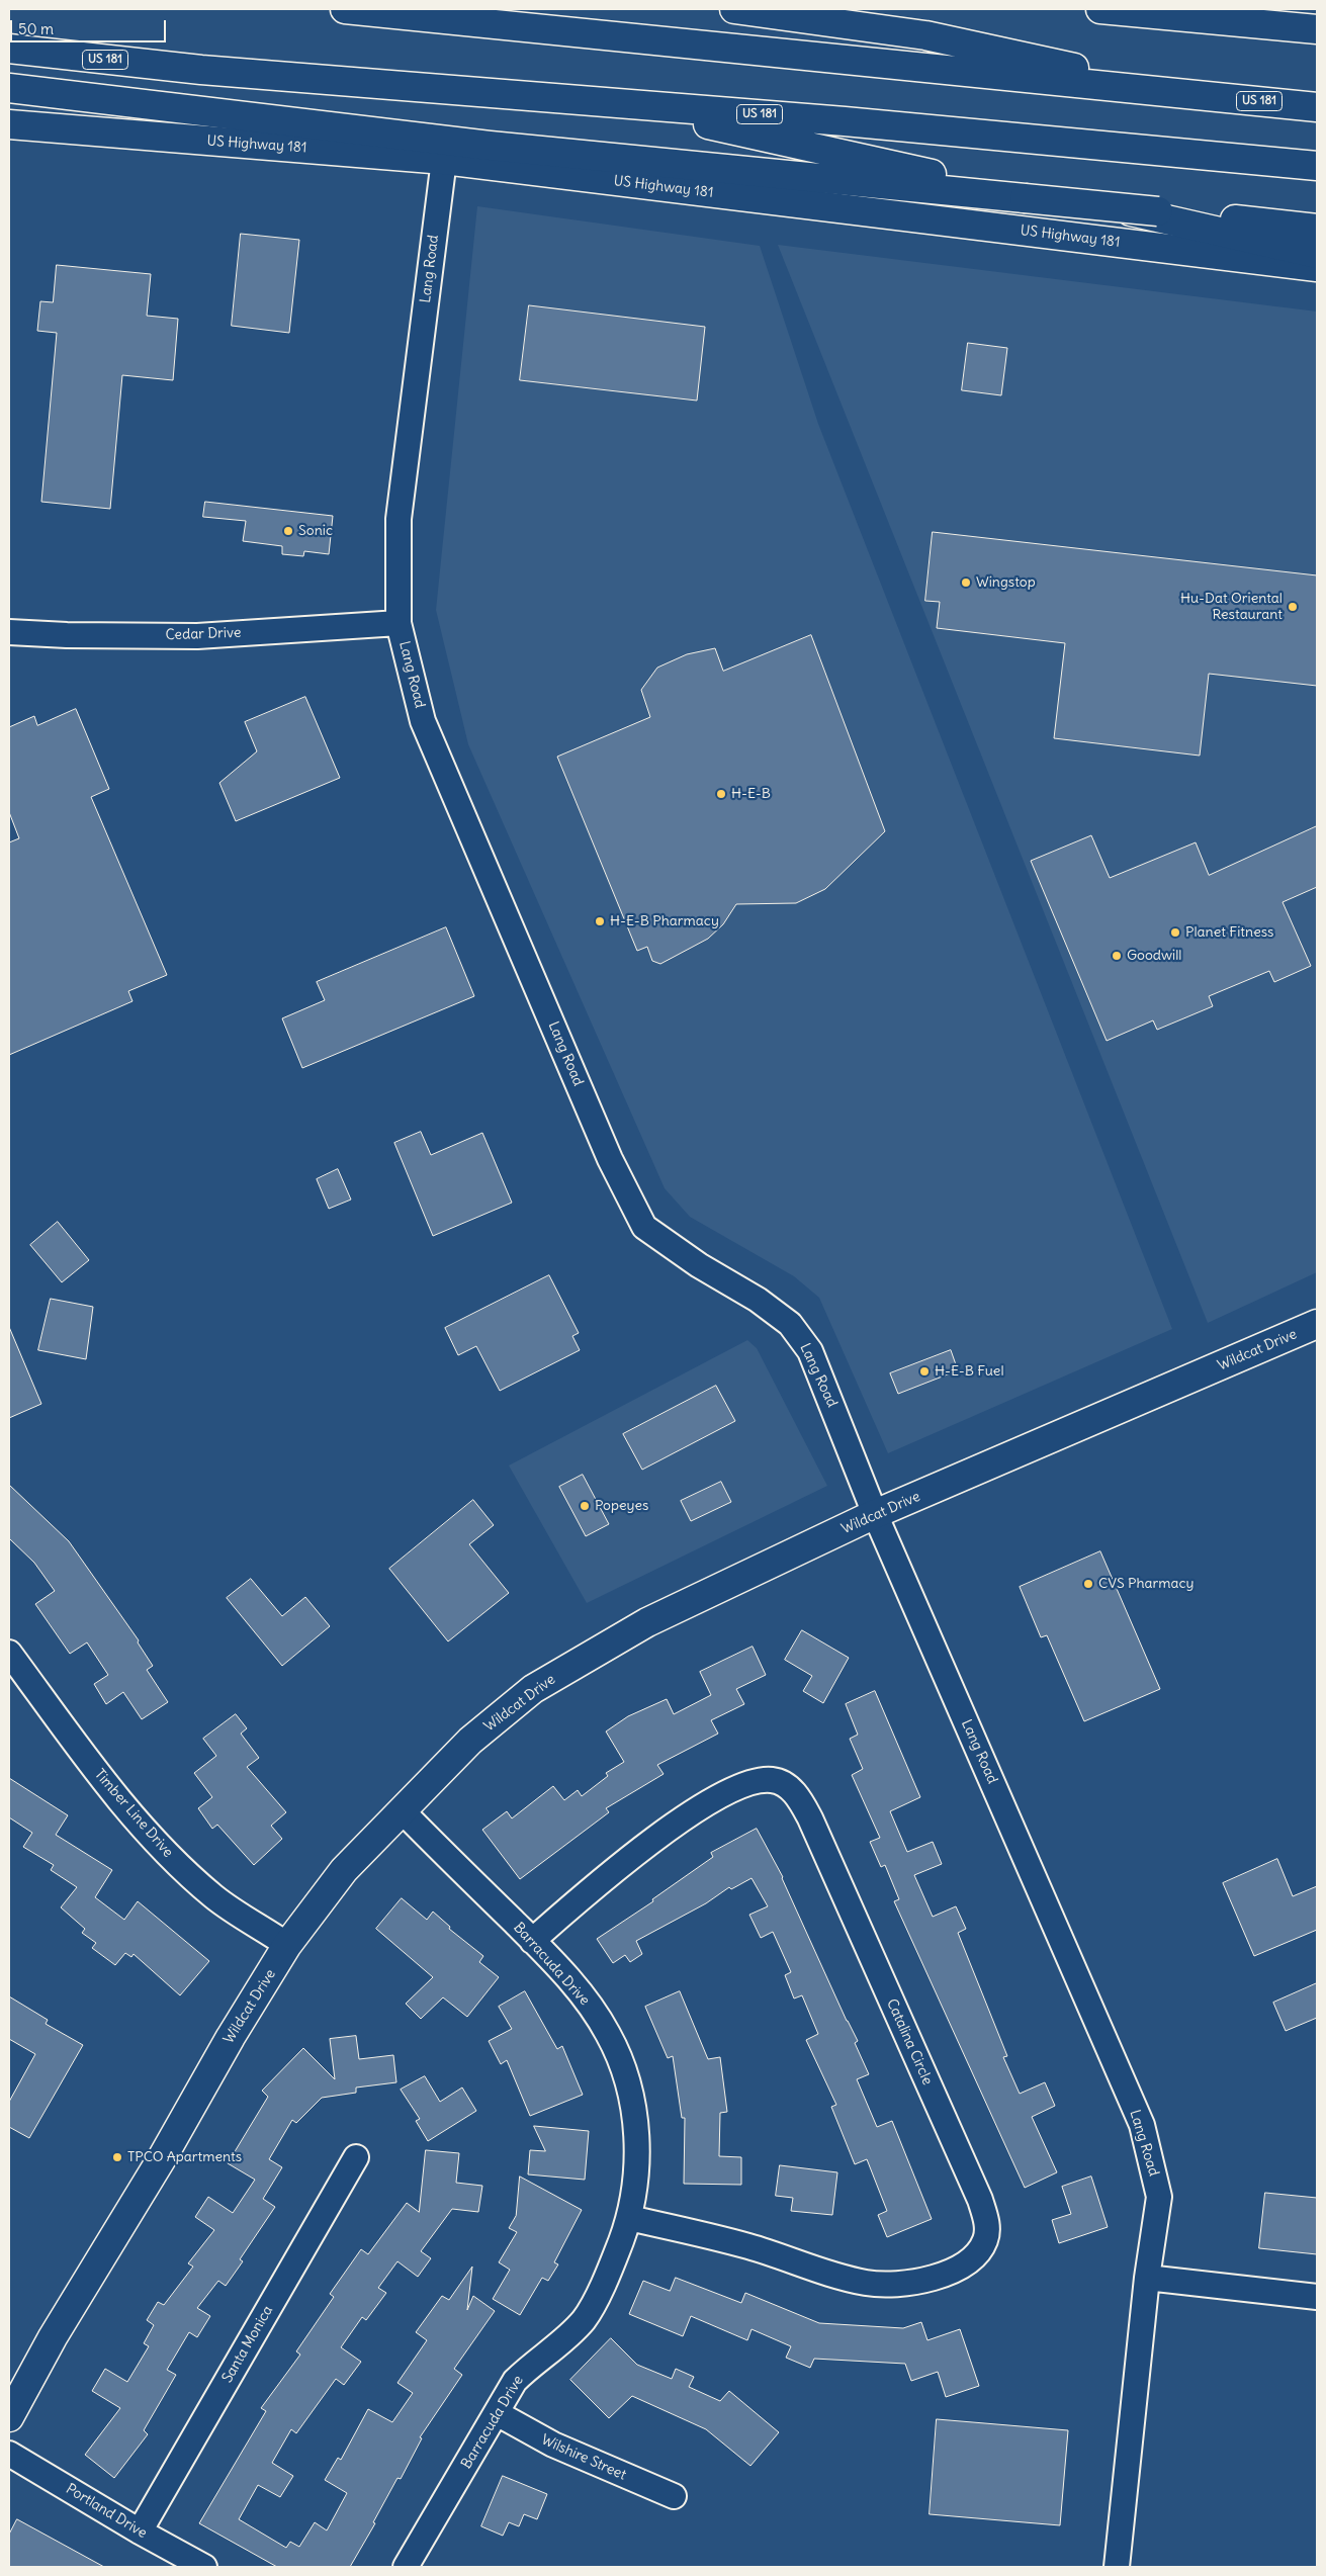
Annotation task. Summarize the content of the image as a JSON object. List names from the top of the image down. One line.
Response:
{"streets":{"main road":["US 181","US Highway 181","Wildcat Drive"],"street":["Lang Road","Cedar Drive","Timber Line Drive","Barracuda Drive","Catalina Circle","Santa Monica","Wilshire Street","Portland Drive"]},"crossings":[["US Highway 181","Lang Road"],["Lang Road","Cedar Drive"],["Lang Road","Wildcat Drive"],["Wildcat Drive","Timber Line Drive"],["Wildcat Drive","Barracuda Drive"],["Barracuda Drive","Catalina Circle"],["Barracuda Drive","Wilshire Street"],["Santa Monica","Portland Drive"]],"places":["Sonic","Wingstop","Hu-Dat Oriental Restaurant","H-E-B","H-E-B Pharmacy","Planet Fitness","Goodwill","H-E-B Fuel","Popeyes","CVS Pharmacy","TPCO Apartments"],"scale_bar":"50 m"}
